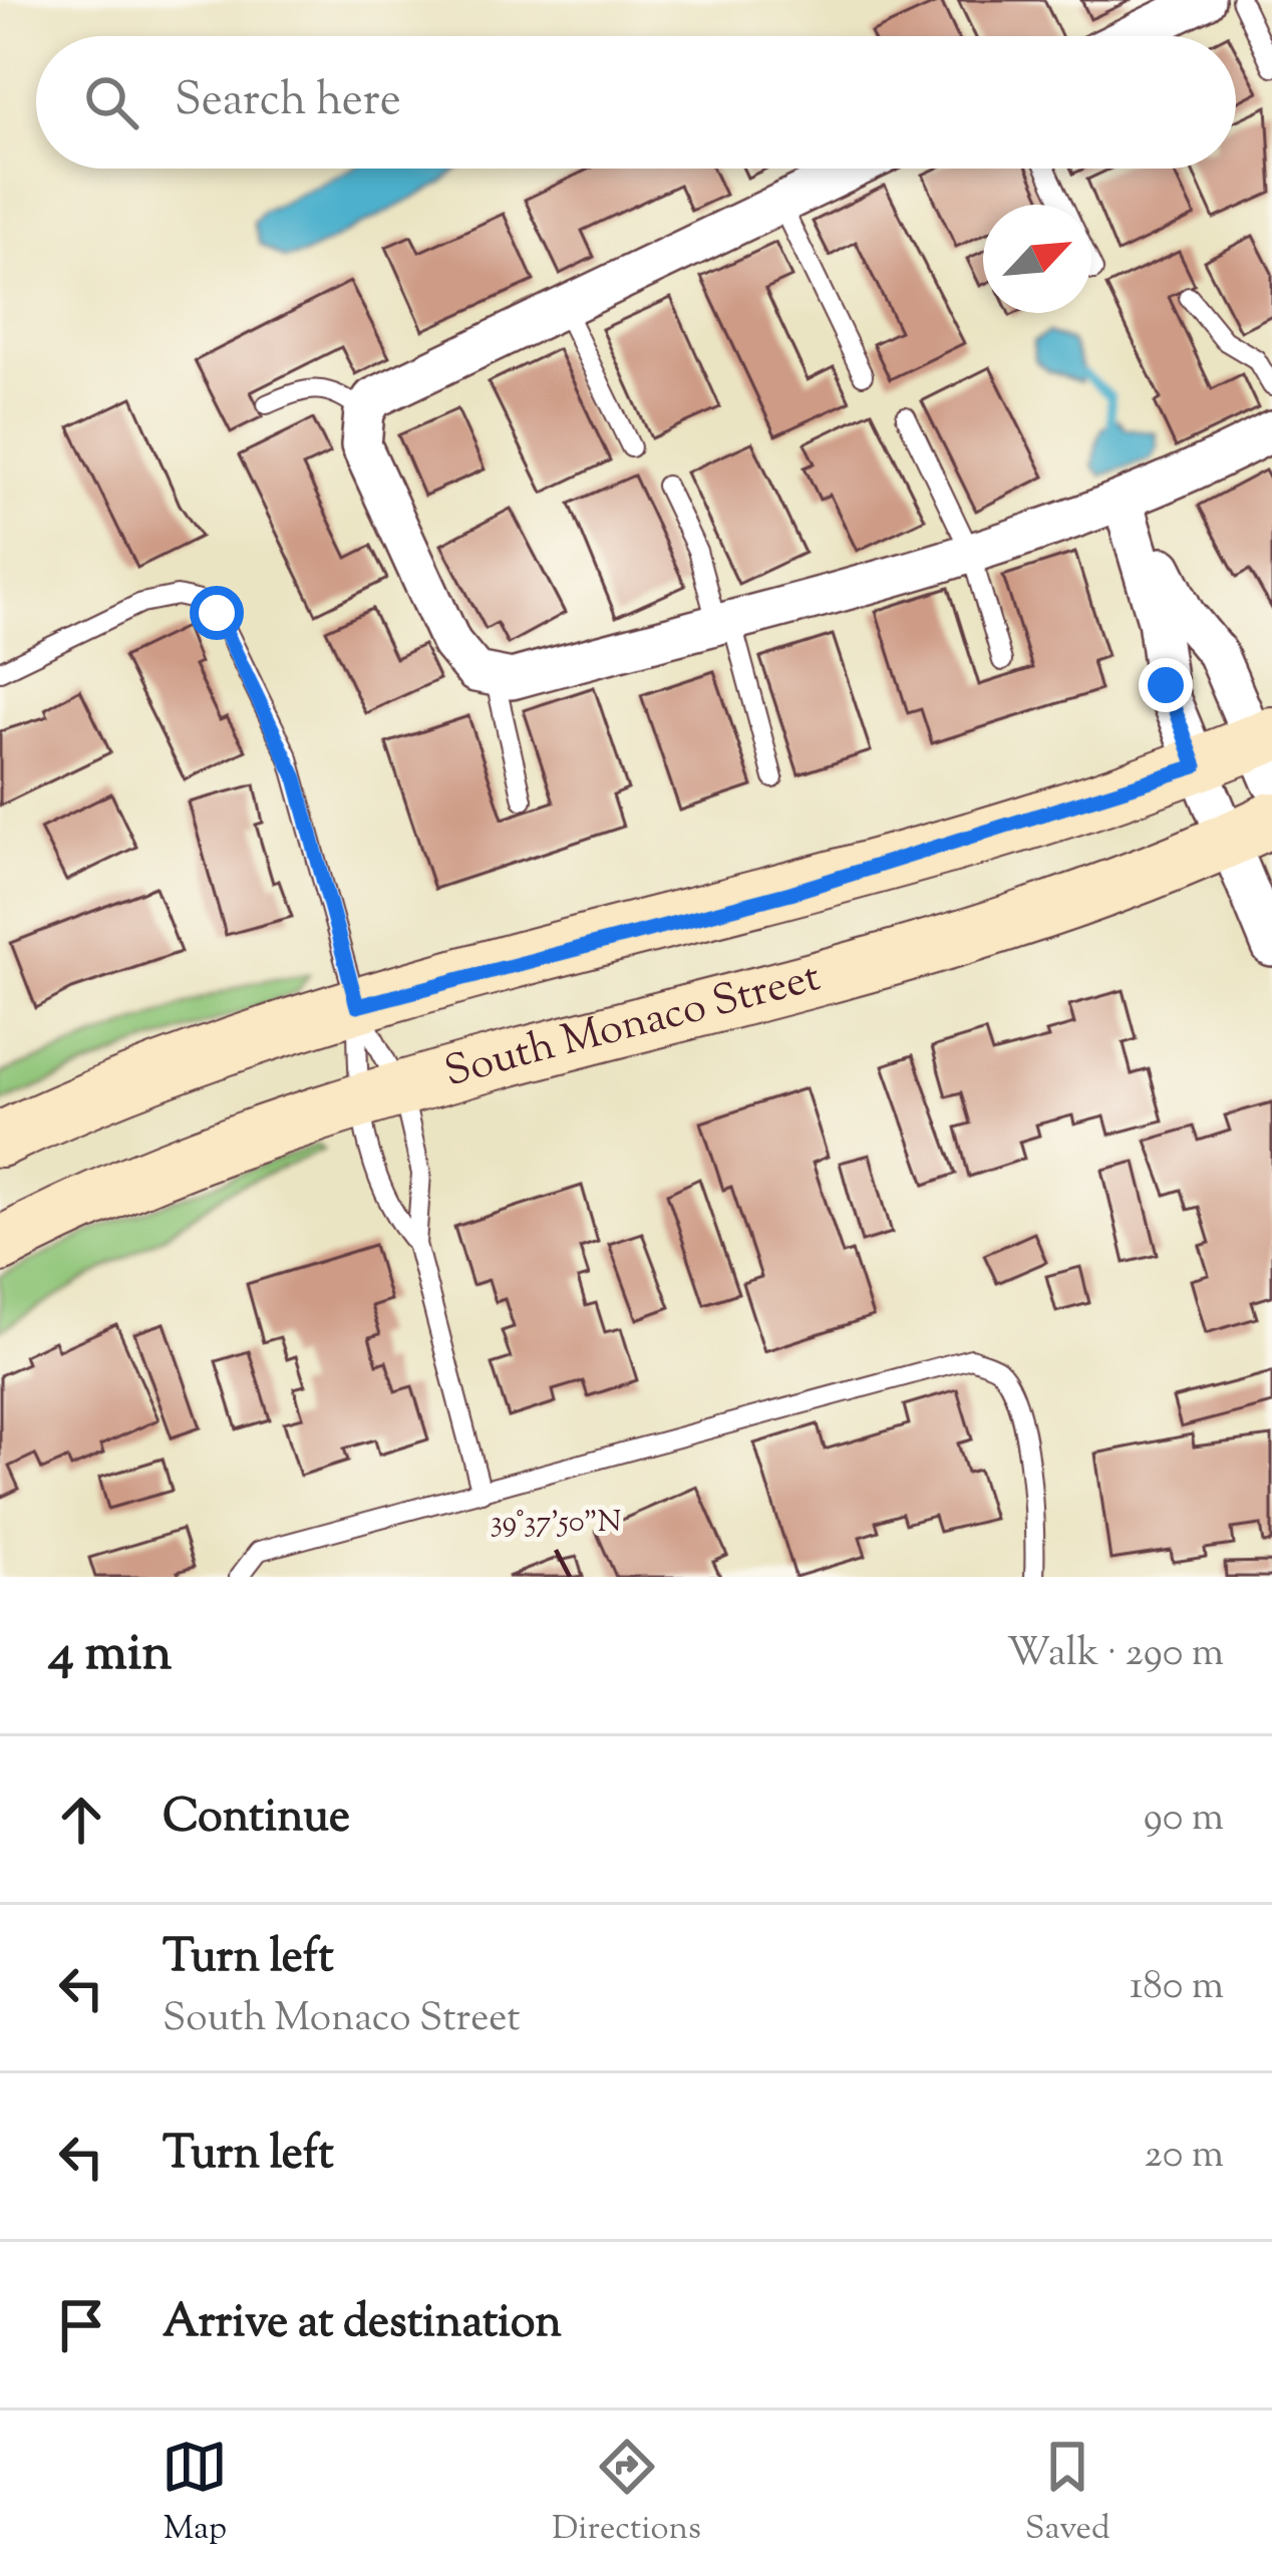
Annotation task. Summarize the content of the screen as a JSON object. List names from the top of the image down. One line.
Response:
{"streets":{"main road":["South Monaco Street"]},"north":"top right","page":{"search":"Search here","heading":["4 min","Walk · 290 m"],"list":[["Continue","90 m"],["Turn left","South Monaco Street","180 m"],["Turn left","20 m"],"Arrive at destination"],"nav":["Map","Directions","Saved"]},"coordinates":["39°37'50\"N"]}
